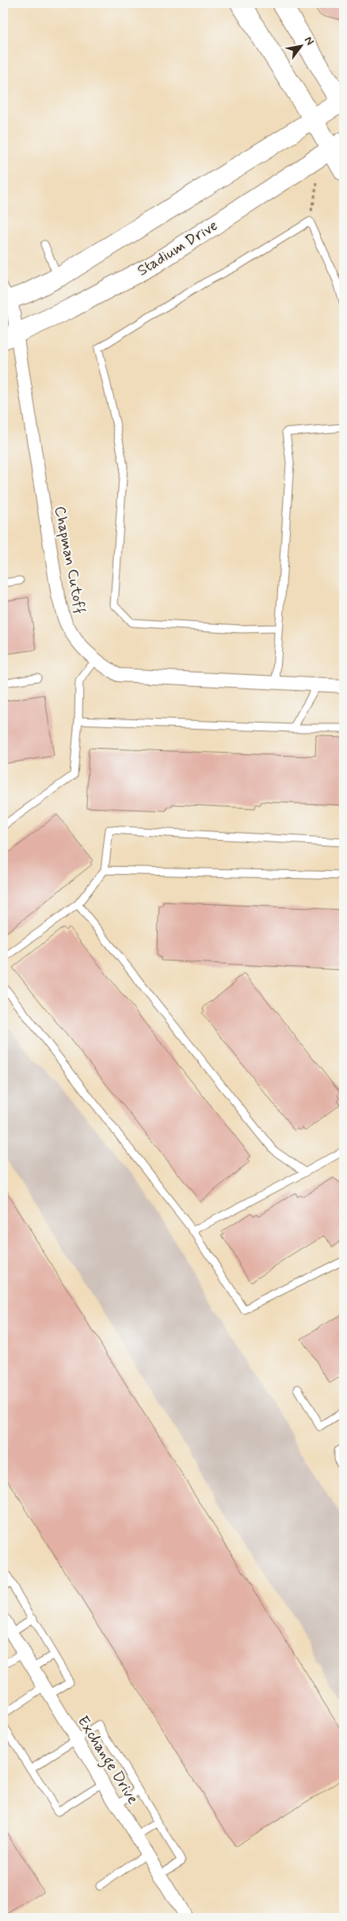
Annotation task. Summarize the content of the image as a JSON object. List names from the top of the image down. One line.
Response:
{"streets":{"main road":["Stadium Drive"],"street":["Chapman Cutoff","Exchange Drive"]},"crossings":[["Stadium Drive","Chapman Cutoff"]],"north":"top right"}
